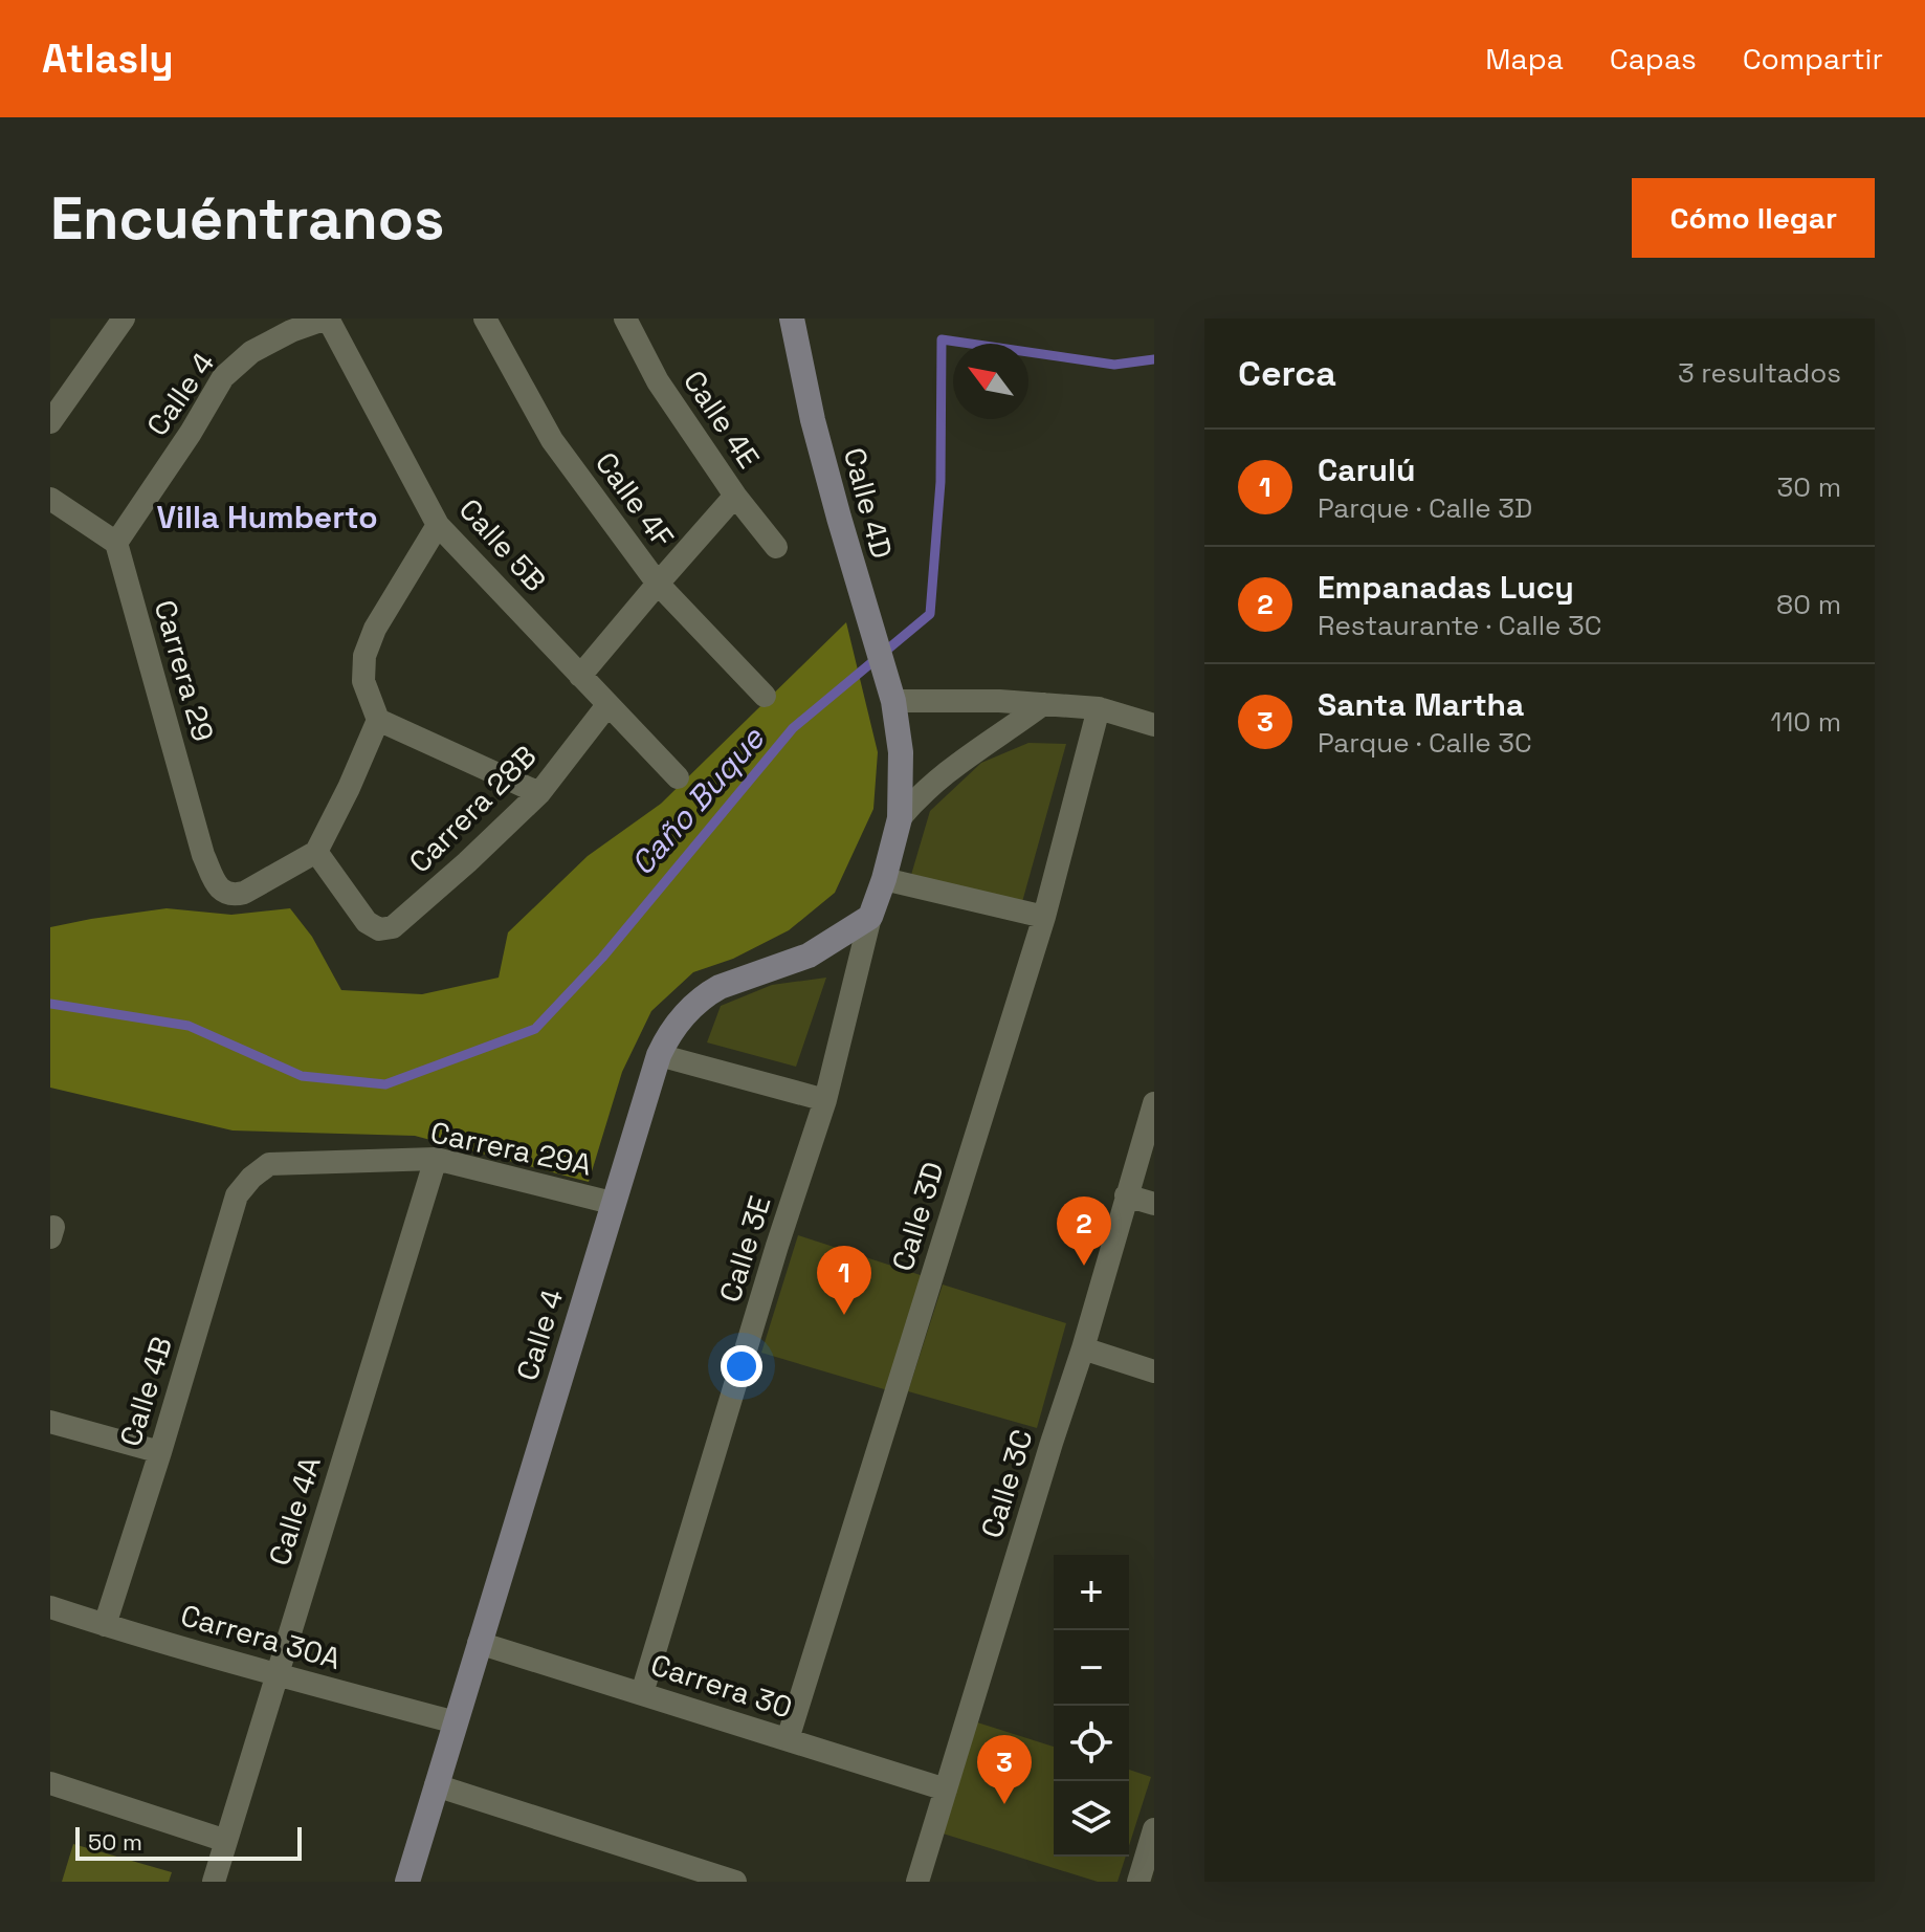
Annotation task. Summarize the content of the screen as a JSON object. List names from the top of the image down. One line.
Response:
{"streets":{"street":["Calle 4","Calle 4E","Calle 4F","Calle 4D","Calle 5B","Carrera 29","Carrera 28B","Carrera 29A","Calle 3D","Calle 3E","Calle 4B","Calle 3C","Calle 4A","Carrera 30A","Carrera 30"]},"crossings":[["Calle 4","Calle 5B"],["Calle 4","Carrera 29"],["Calle 4","Carrera 29A"],["Calle 4","Calle 3E"],["Calle 4","Carrera 30A"],["Calle 4","Carrera 30"],["Calle 5B","Carrera 28B"],["Carrera 29","Carrera 28B"],["Carrera 29A","Calle 4B"],["Carrera 29A","Calle 4A"],["Calle 3D","Carrera 30"],["Calle 3E","Carrera 30"],["Calle 4B","Carrera 30A"],["Calle 3C","Carrera 30"],["Calle 4A","Carrera 30A"]],"districts":["Villa Humberto"],"water":["Caño Buque"],"scale_bar":"50 m","north":"top left","page":{"header":"Atlasly","nav":["Mapa","Capas","Compartir"],"buttons":"Cómo llegar","title":"Encuéntranos","heading":["Cerca","3 resultados"],"list":[{"mark":"1","name":"Carulú","note":"Parque · Calle 3D","value":"30 m"},{"mark":"2","name":"Empanadas Lucy","note":"Restaurante · Calle 3C","value":"80 m"},{"mark":"3","name":"Santa Martha","note":"Parque · Calle 3C","value":"110 m"}],"pins":["2","1","3"],"map_buttons":["+","−"],"scale":"50 m"}}
